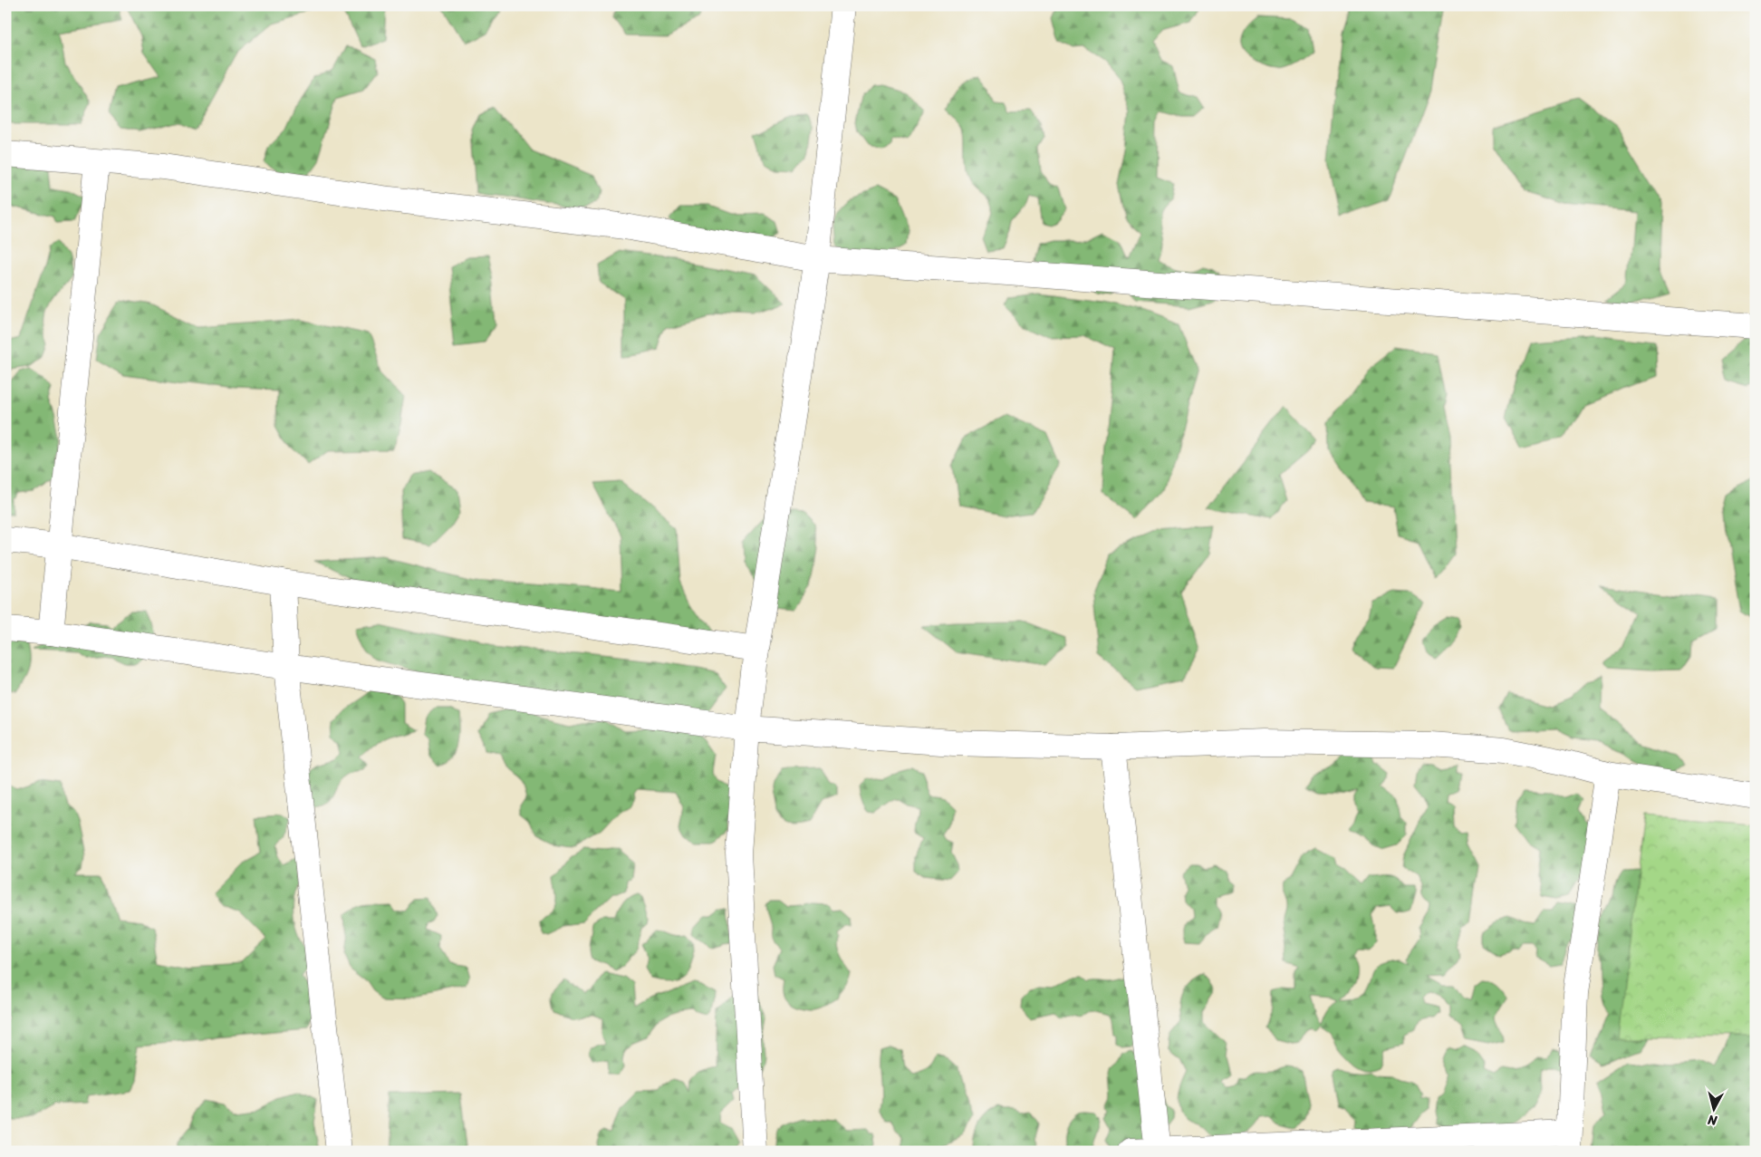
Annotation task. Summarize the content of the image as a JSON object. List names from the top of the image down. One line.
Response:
{"north":"bottom"}
